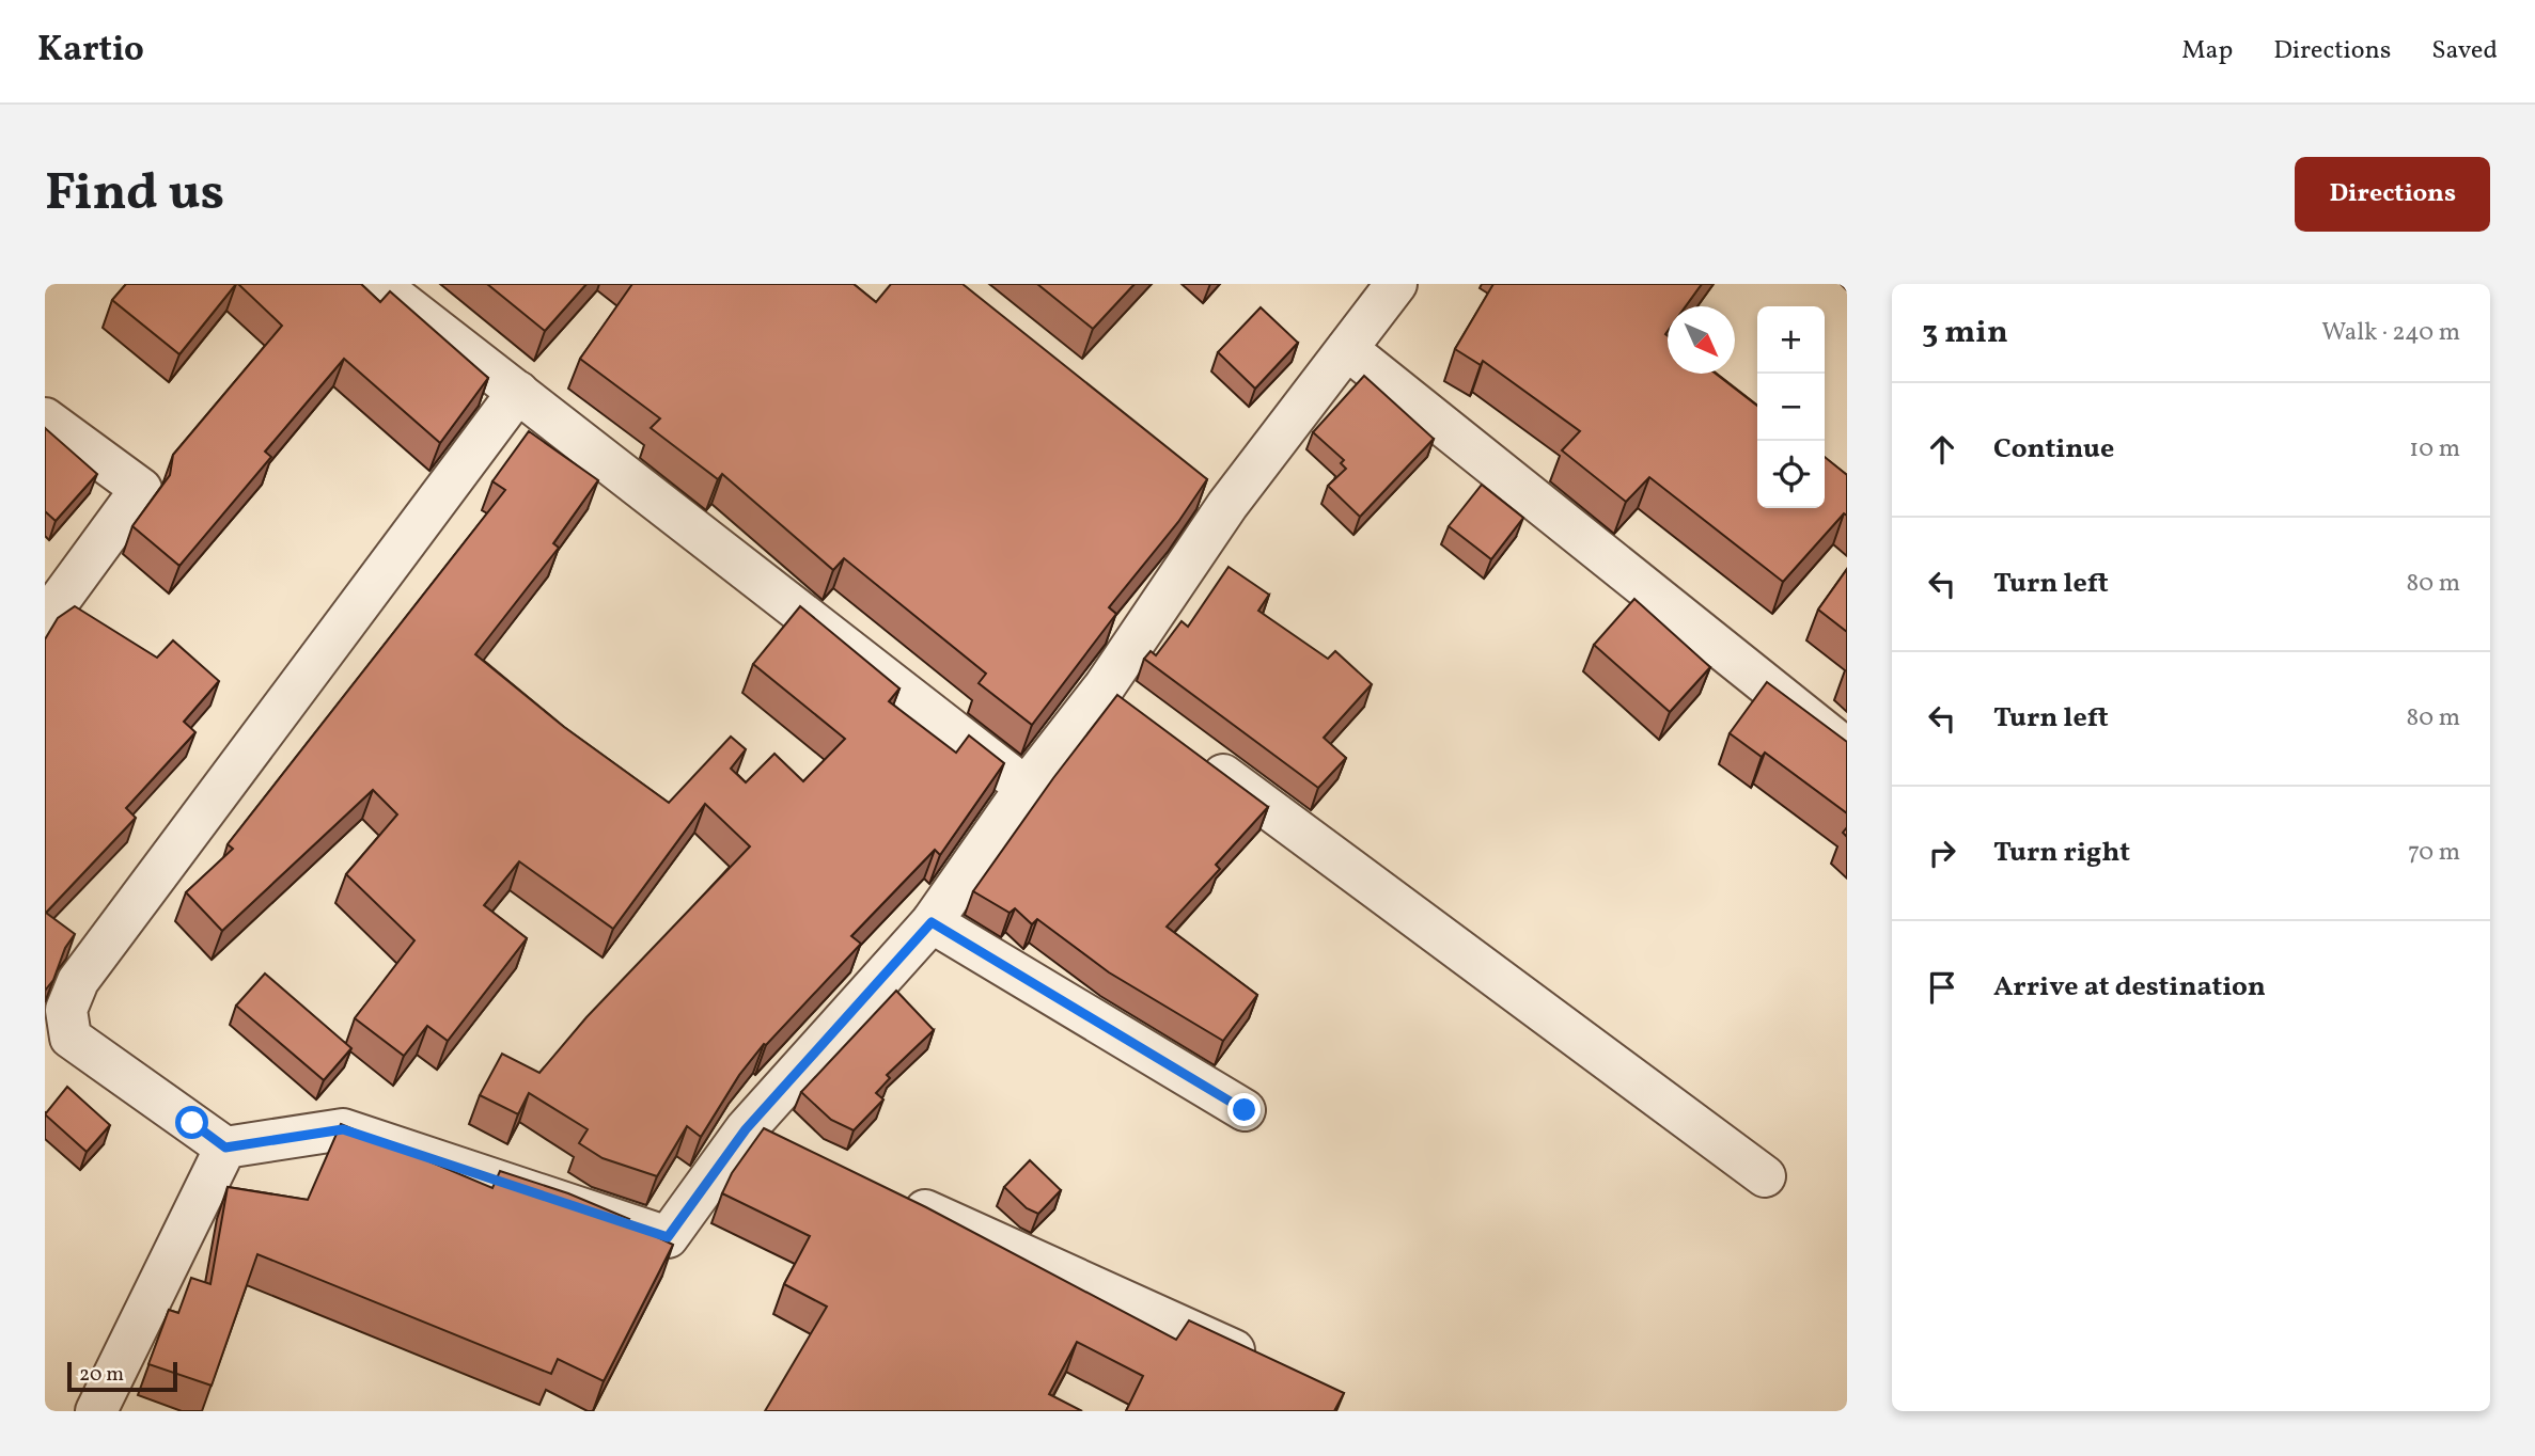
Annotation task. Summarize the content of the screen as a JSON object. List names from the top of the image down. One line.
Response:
{"scale_bar":"20 m","north":"bottom right","page":{"header":"Kartio","nav":["Map","Directions","Saved"],"buttons":"Directions","title":"Find us","heading":["3 min","Walk · 240 m"],"map_buttons":["+","−"],"list":[["Continue","10 m"],["Turn left","80 m"],["Turn left","80 m"],["Turn right","70 m"],"Arrive at destination"],"scale":"20 m"}}
